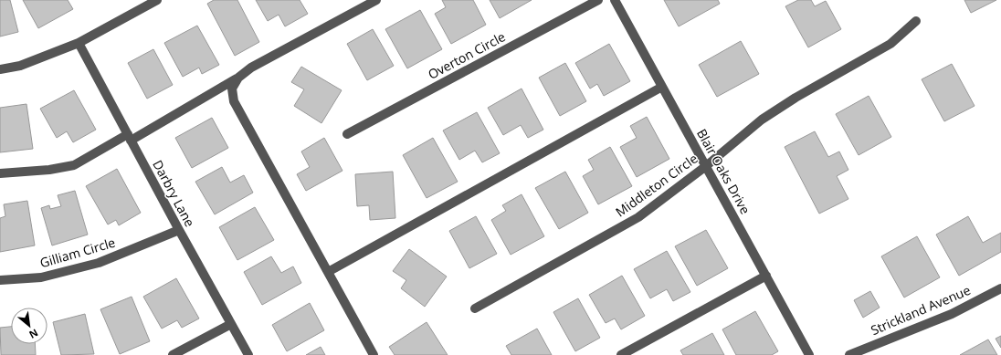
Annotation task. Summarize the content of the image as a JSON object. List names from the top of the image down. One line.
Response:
{"streets":{"street":["Overton Circle","Blair Oaks Drive","Middleton Circle","Darbry Lane","Gilliam Circle","Strickland Avenue"]},"crossings":[["Blair Oaks Drive","Middleton Circle"],["Darbry Lane","Gilliam Circle"]],"north":"bottom right"}
